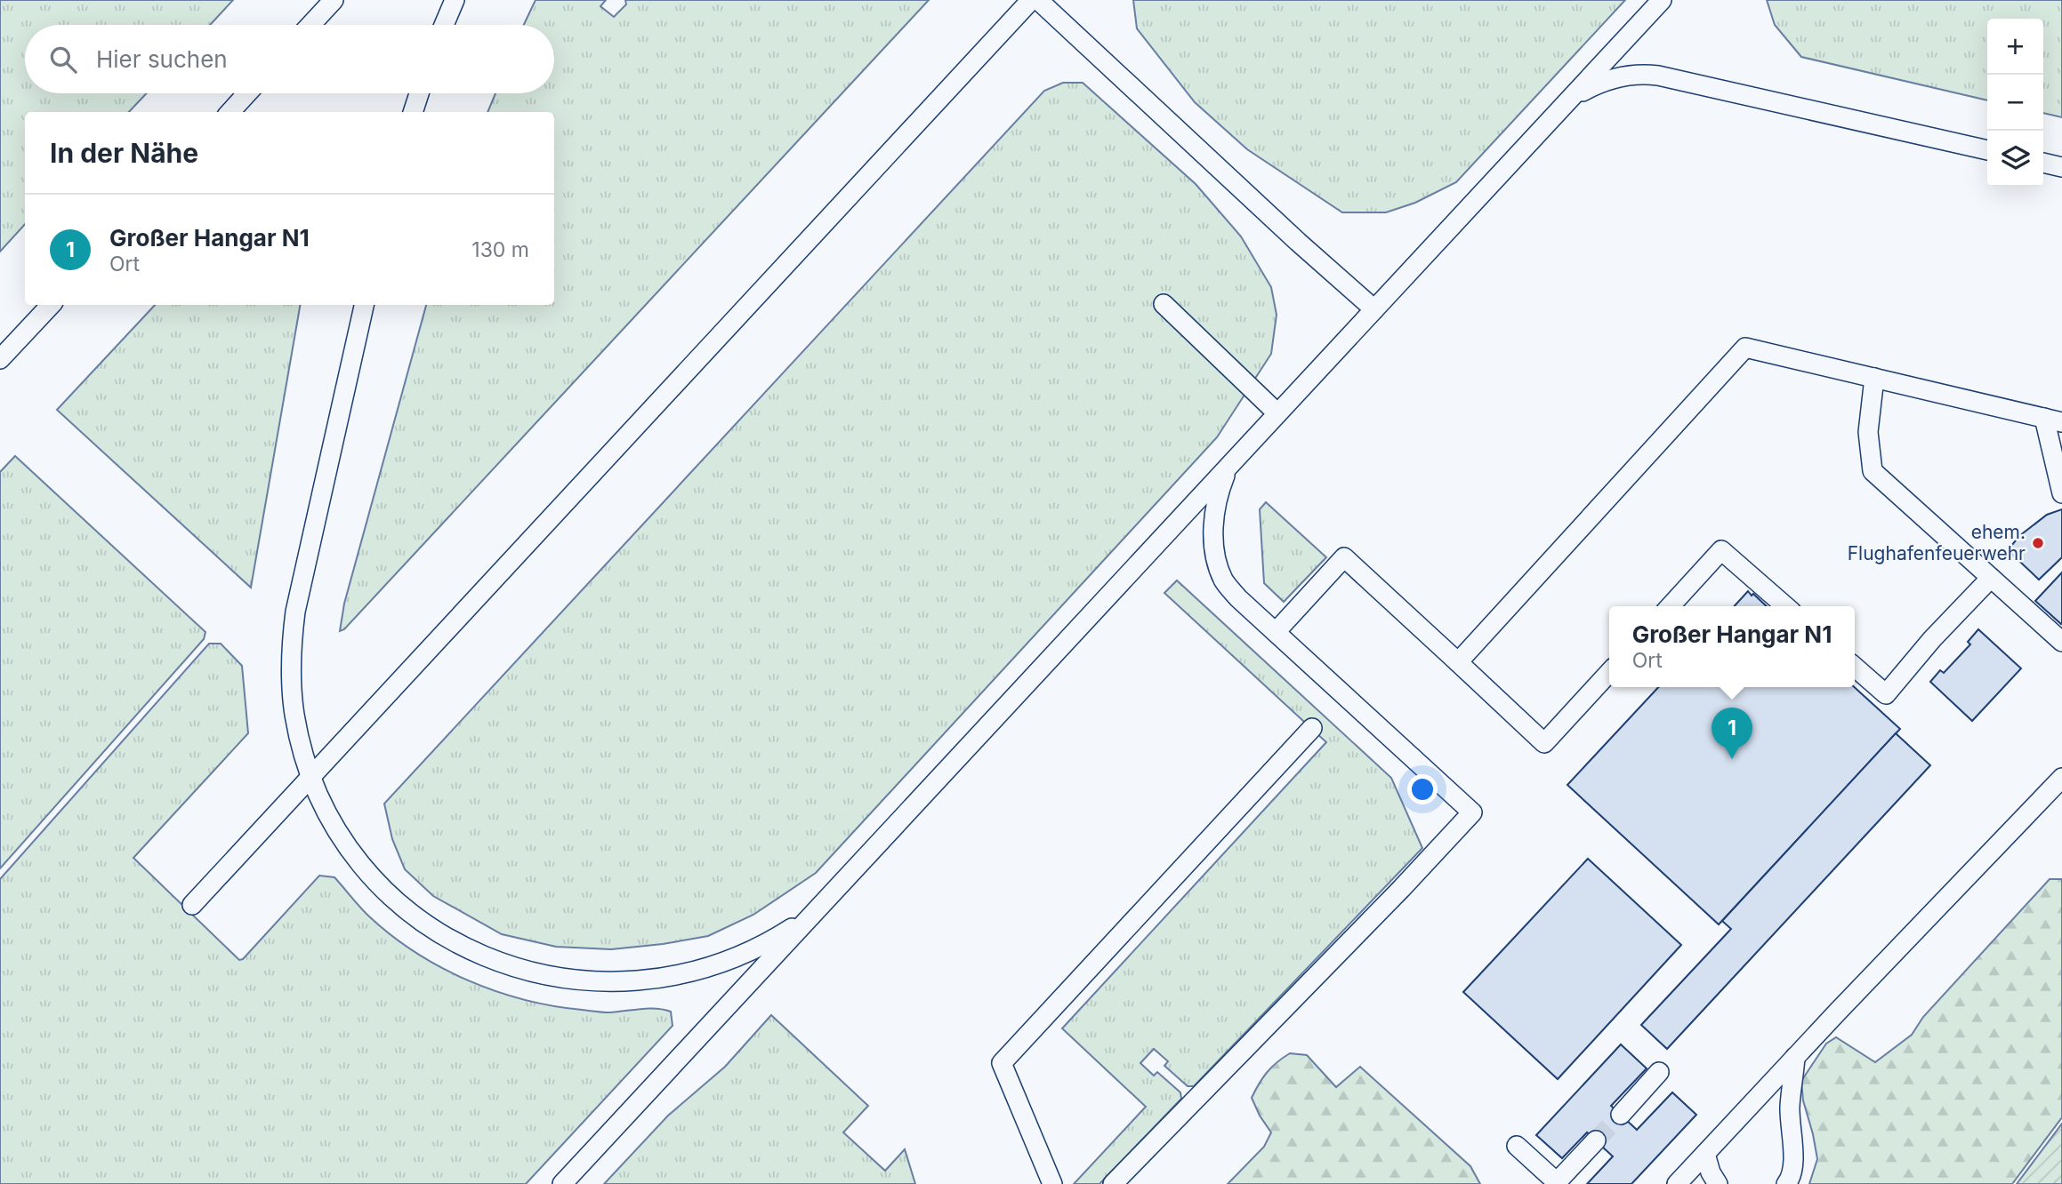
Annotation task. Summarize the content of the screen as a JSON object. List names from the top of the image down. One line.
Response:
{"places":["ehem. Flughafenfeuerwehr"],"page":{"map_buttons":["+","−"],"search":"Hier suchen","heading":"In der Nähe","list":[{"mark":"1","name":"Großer Hangar N1","note":"Ort","value":"130 m"}],"popup":["Großer Hangar N1","Ort"],"pins":"1"}}
